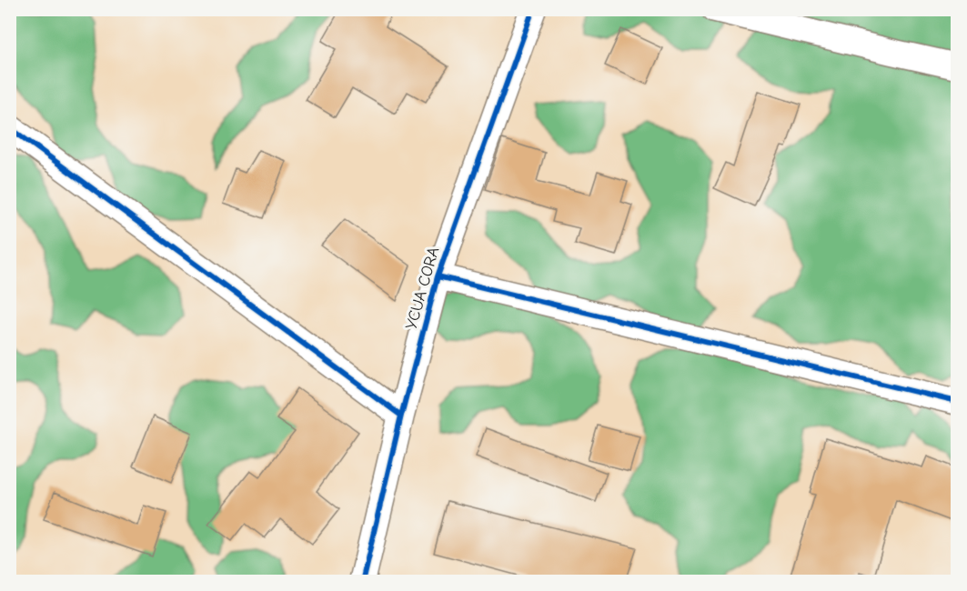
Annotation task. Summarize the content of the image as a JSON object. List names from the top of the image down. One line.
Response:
{"streets":{"street":["YCUA CORA"]}}
